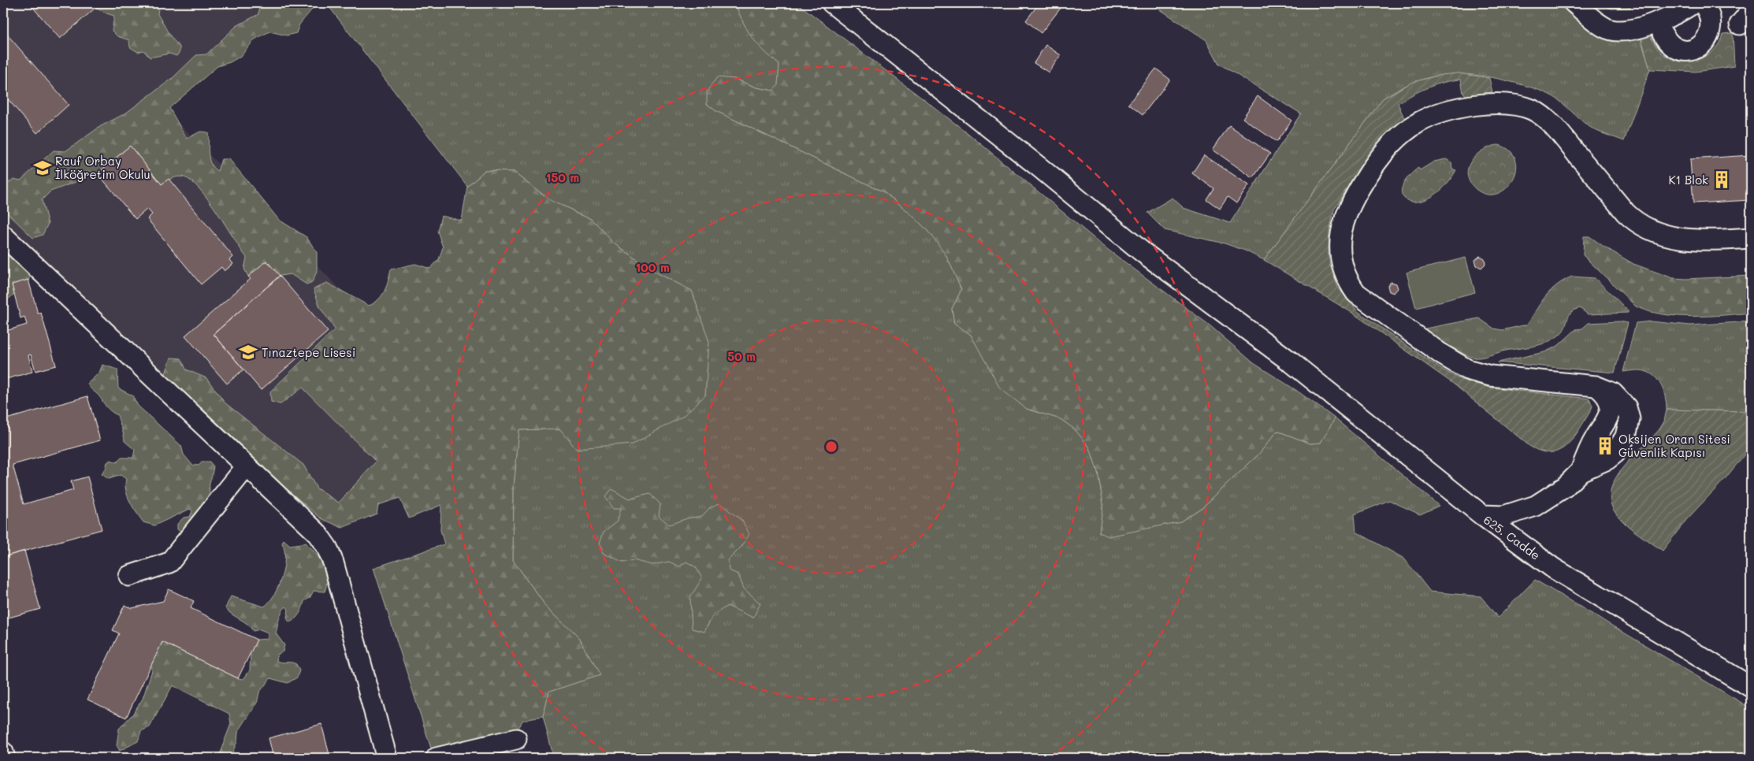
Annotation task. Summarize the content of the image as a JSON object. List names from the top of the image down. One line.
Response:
{"streets":{"street":["625. Cadde"]},"places":{"school or university":["Rauf Orbay İlköğretim Okulu","Tınaztepe Lisesi"],"building":["K1 Blok","Oksijen Oran Sitesi Güvenlik Kapısı"]},"rings":["150 m","100 m","50 m"]}
